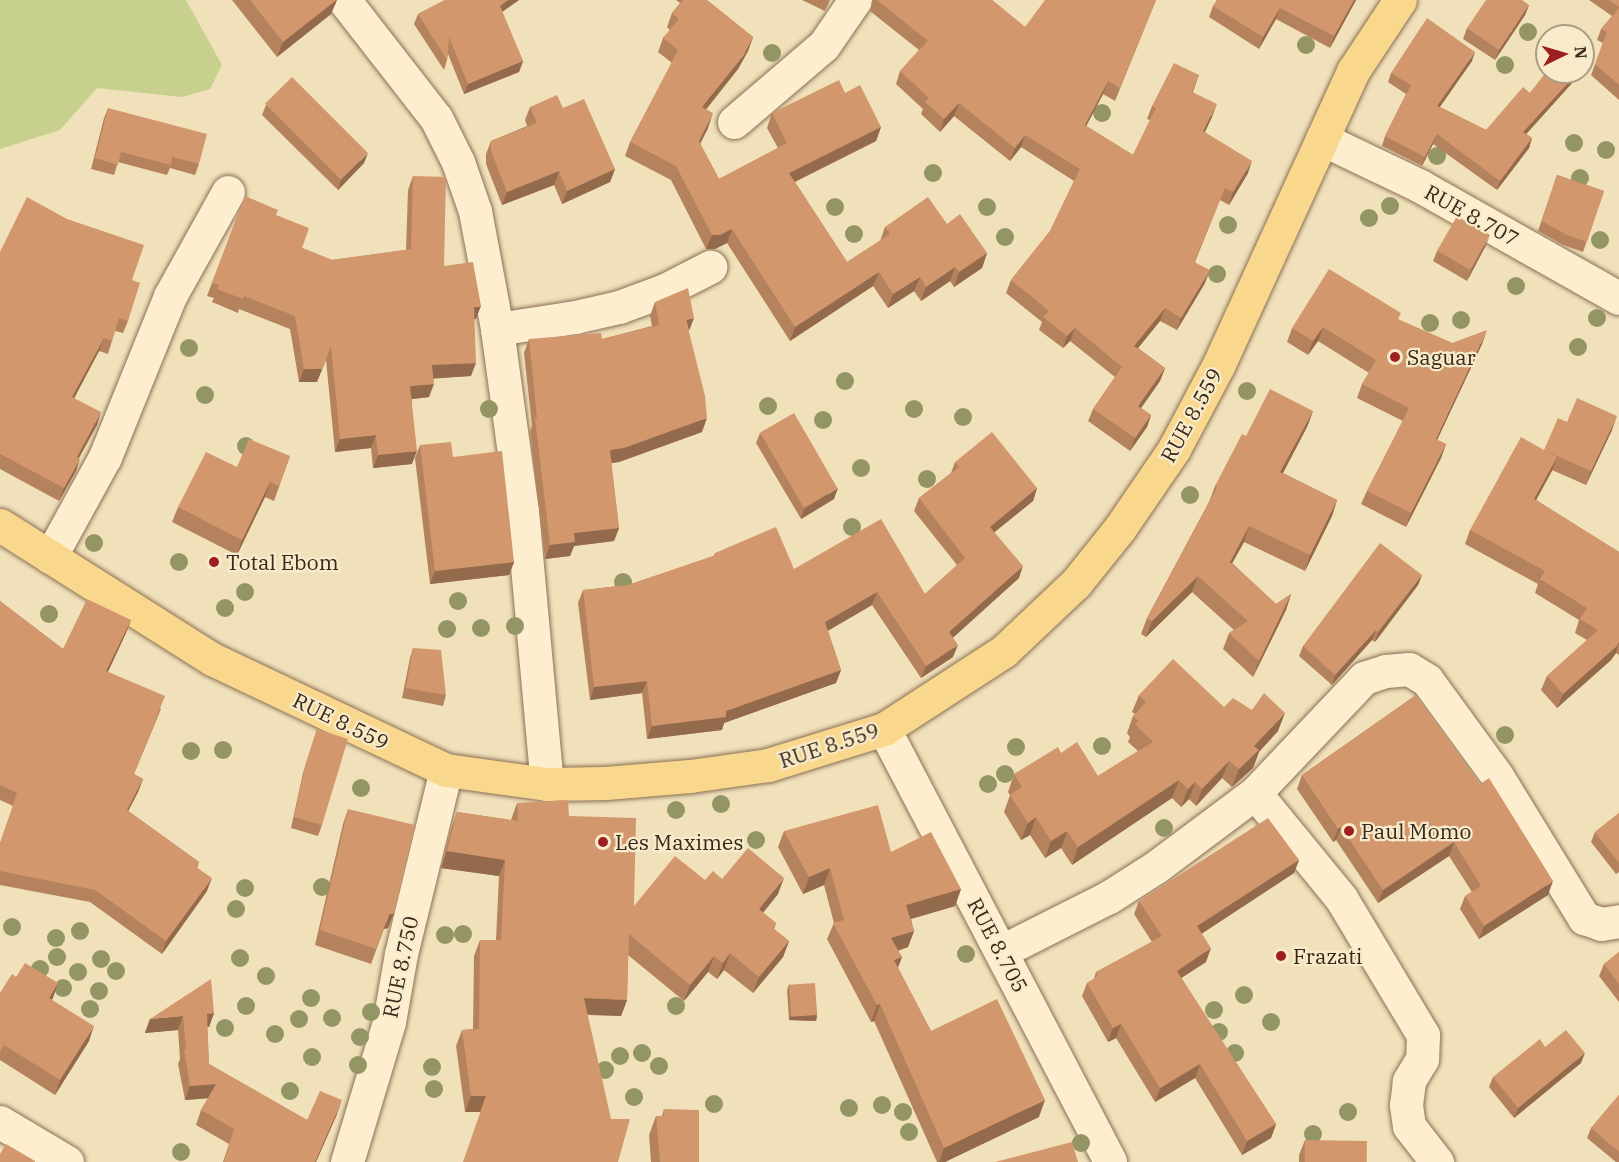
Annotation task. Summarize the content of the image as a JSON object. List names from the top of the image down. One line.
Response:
{"streets":{"main road":["RUE 8.559"],"street":["RUE 8.707","RUE 8.705","RUE 8.750"]},"crossings":[["RUE 8.707","RUE 8.559"],["RUE 8.559","RUE 8.705"],["RUE 8.559","RUE 8.750"]],"places":["Saguar","Total Ebom","Paul Momo","Les Maximes","Frazati"],"north":"right"}
